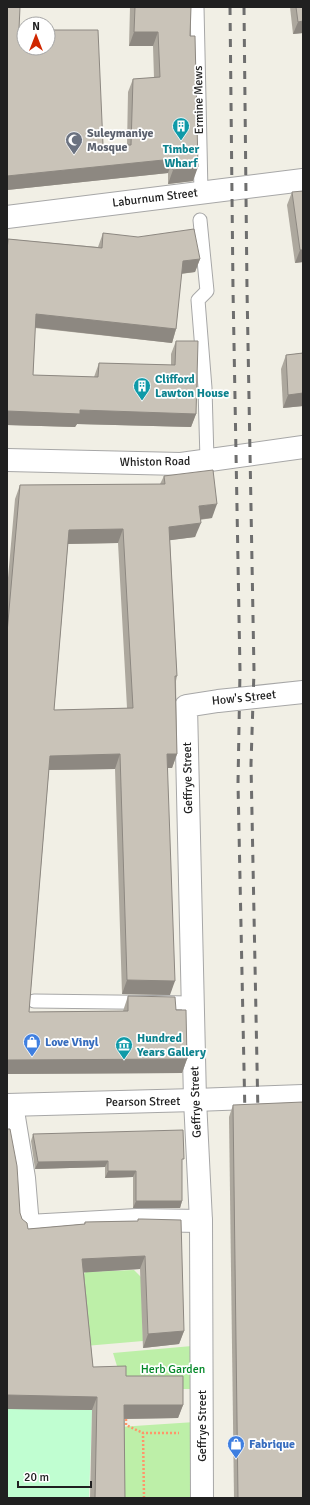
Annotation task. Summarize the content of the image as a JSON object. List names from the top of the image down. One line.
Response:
{"streets":{"street":["Laburnum Street","Whiston Road","How's Street","Geffrye Street","Pearson Street"],"lane":["Ermine Mews"]},"crossings":[["Ermine Mews","Laburnum Street"],["How's Street","Geffrye Street"],["Geffrye Street","Pearson Street"]],"parks":["Herb Garden"],"places":{"building":["Timber Wharf","Clifford Lawton House"],"mosque":["Suleymaniye Mosque"],"shop":["Love Vinyl","Fabrique"],"museum":["Hundred Years Gallery"]},"scale_bar":"20 m","north":"top"}
